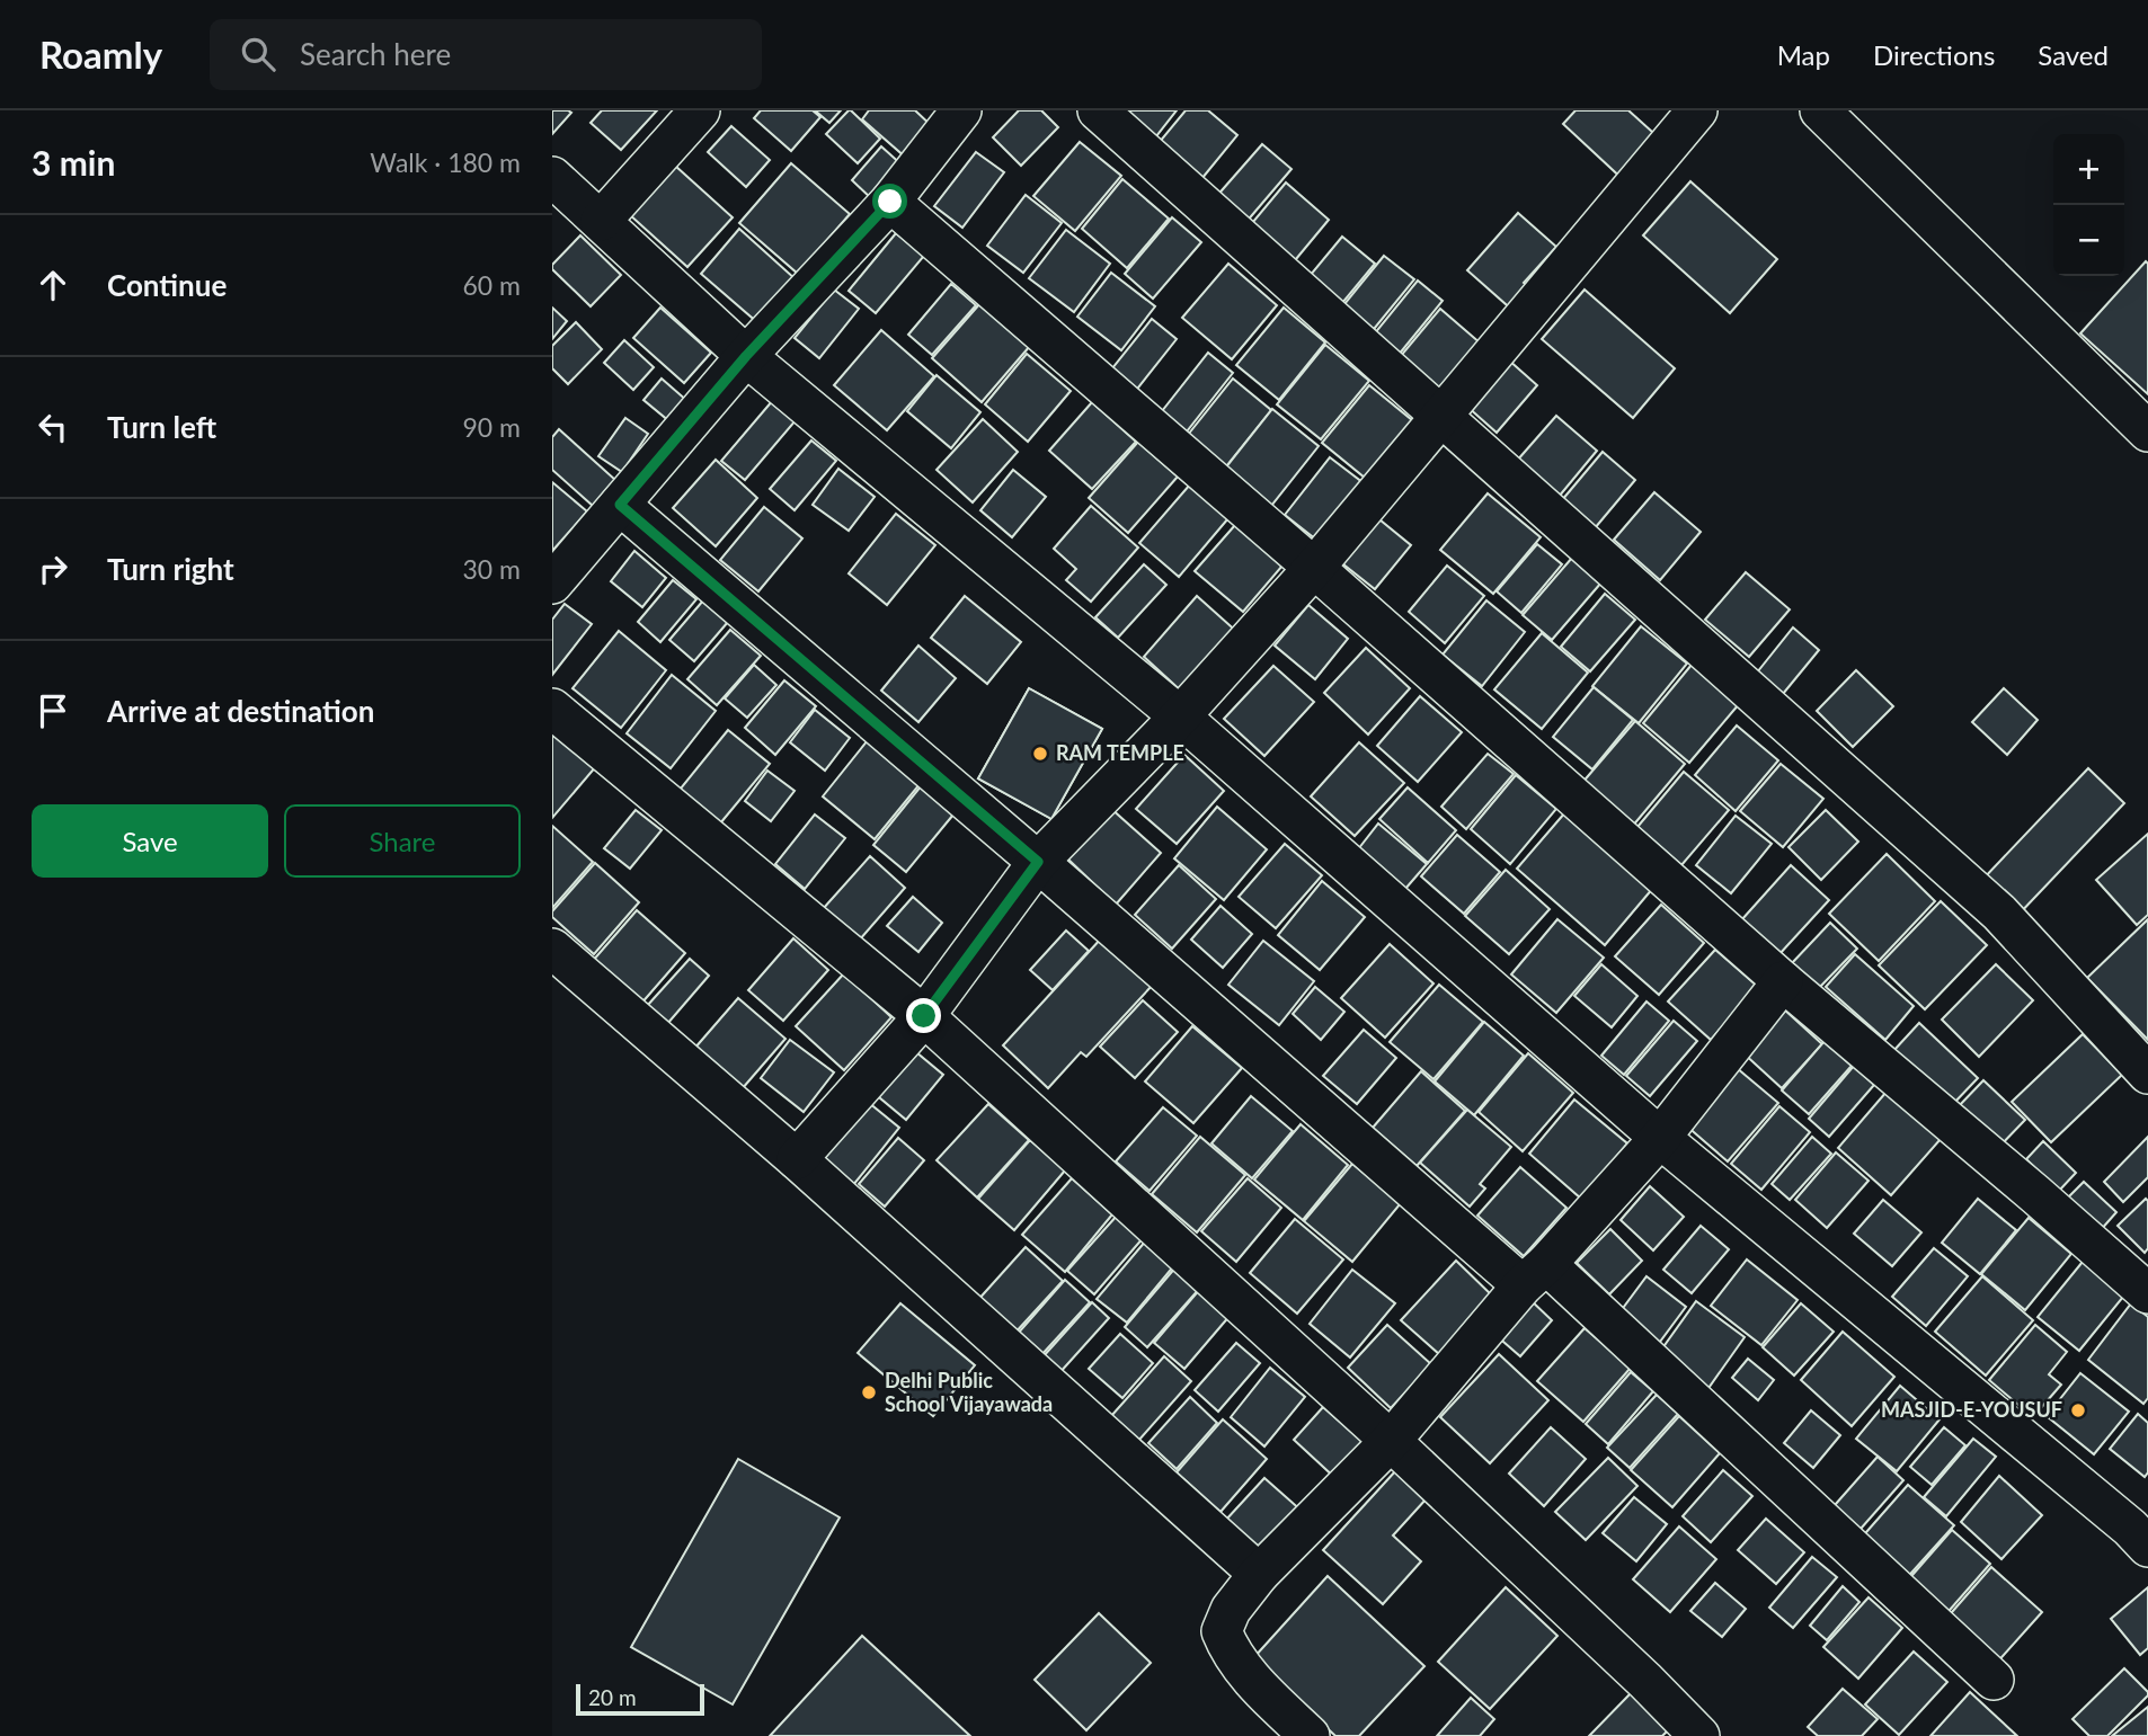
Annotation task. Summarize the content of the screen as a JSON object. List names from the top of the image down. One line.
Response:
{"places":["RAM TEMPLE","Delhi Public School Vijayawada","MASJID-E-YOUSUF"],"scale_bar":"20 m","page":{"header":"Roamly","search":"Search here","nav":["Map","Directions","Saved"],"heading":["3 min","Walk · 180 m"],"map_buttons":["+","−"],"list":[["Continue","60 m"],["Turn left","90 m"],["Turn right","30 m"],"Arrive at destination"],"buttons":["Save","Share"],"scale":"20 m"}}
